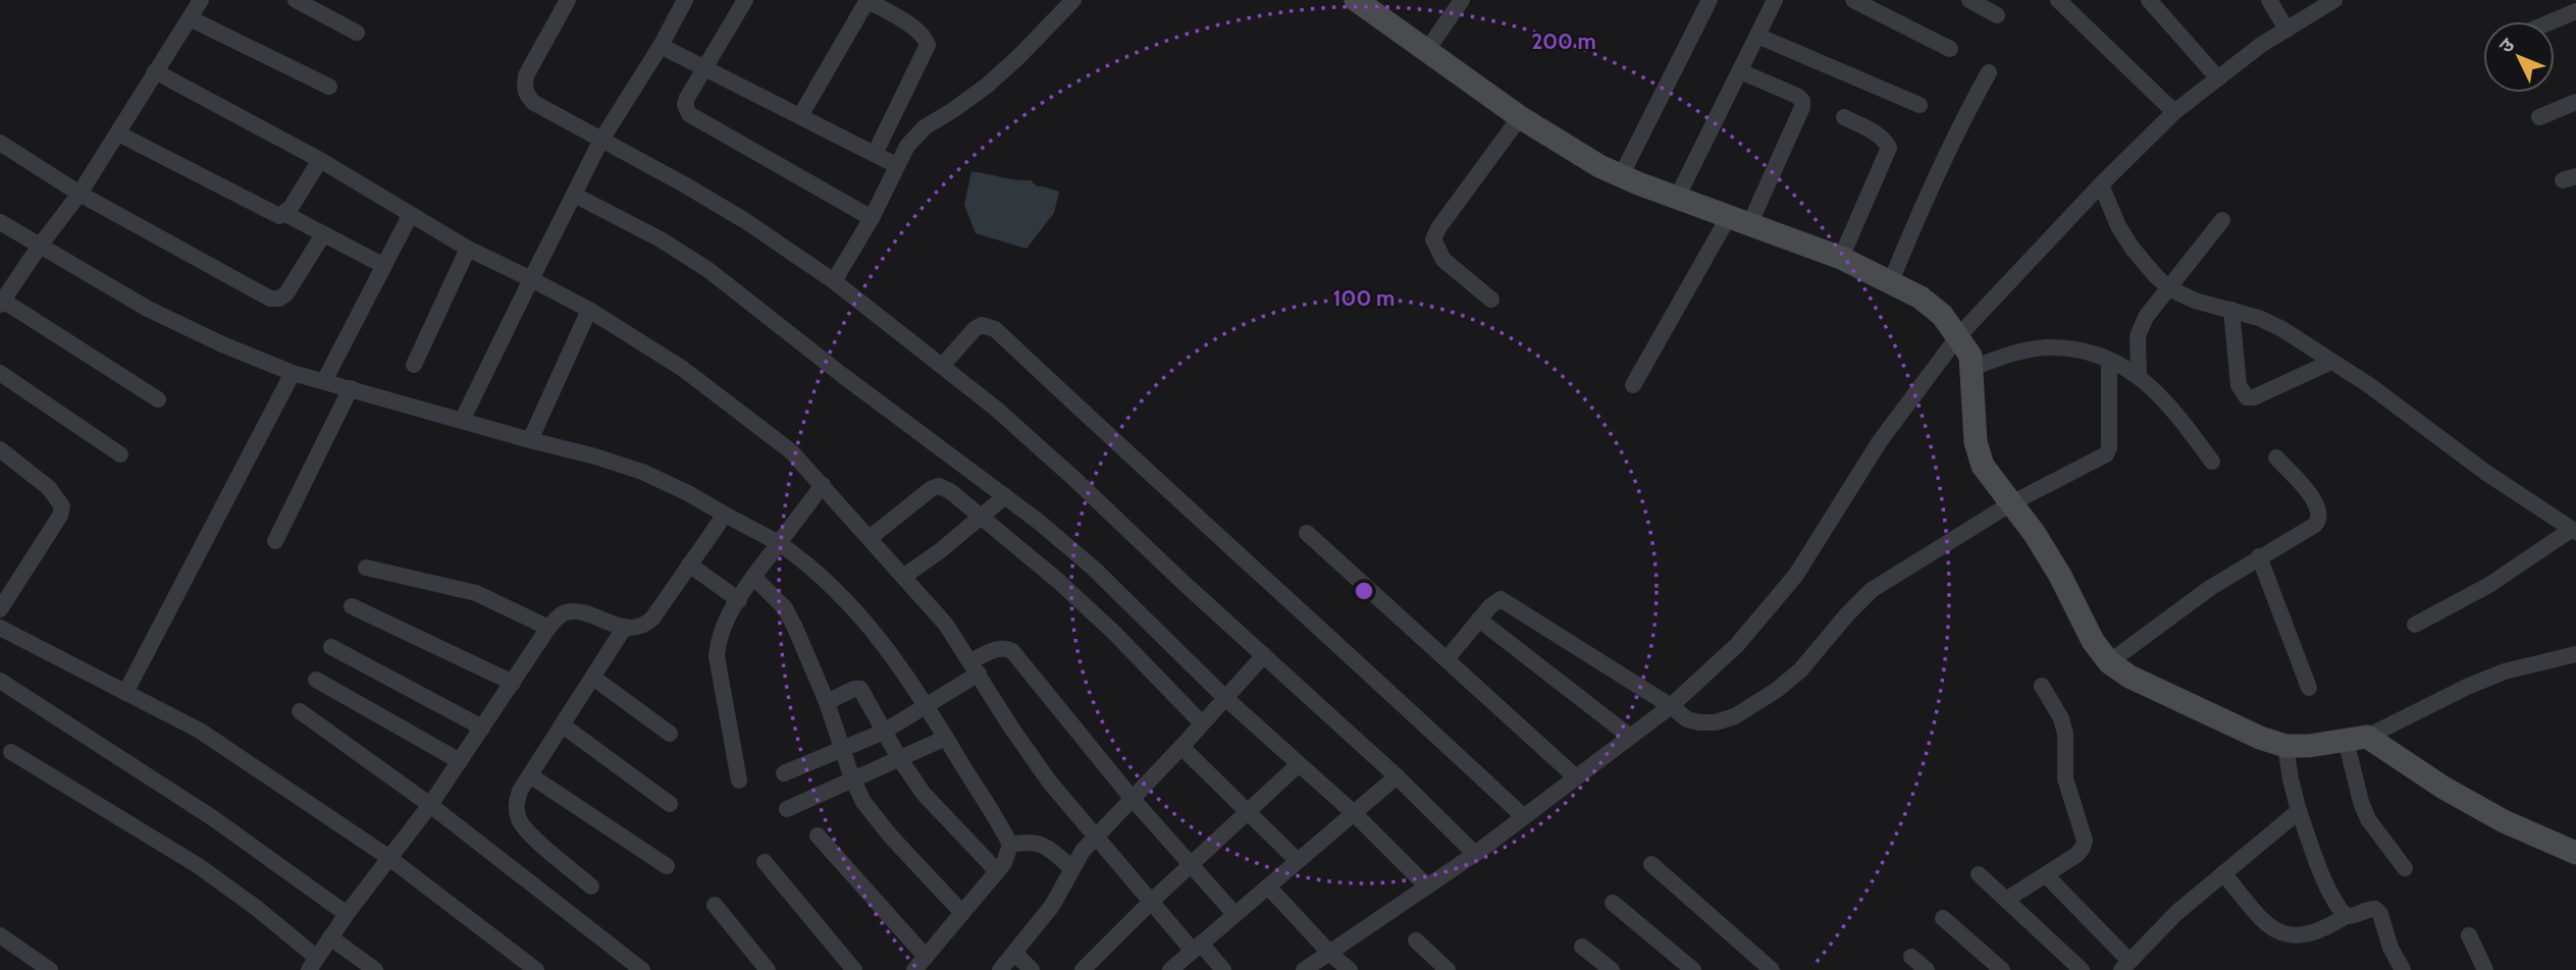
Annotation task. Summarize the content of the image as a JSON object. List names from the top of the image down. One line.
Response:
{"north":"top left","rings":["200 m","100 m"]}
